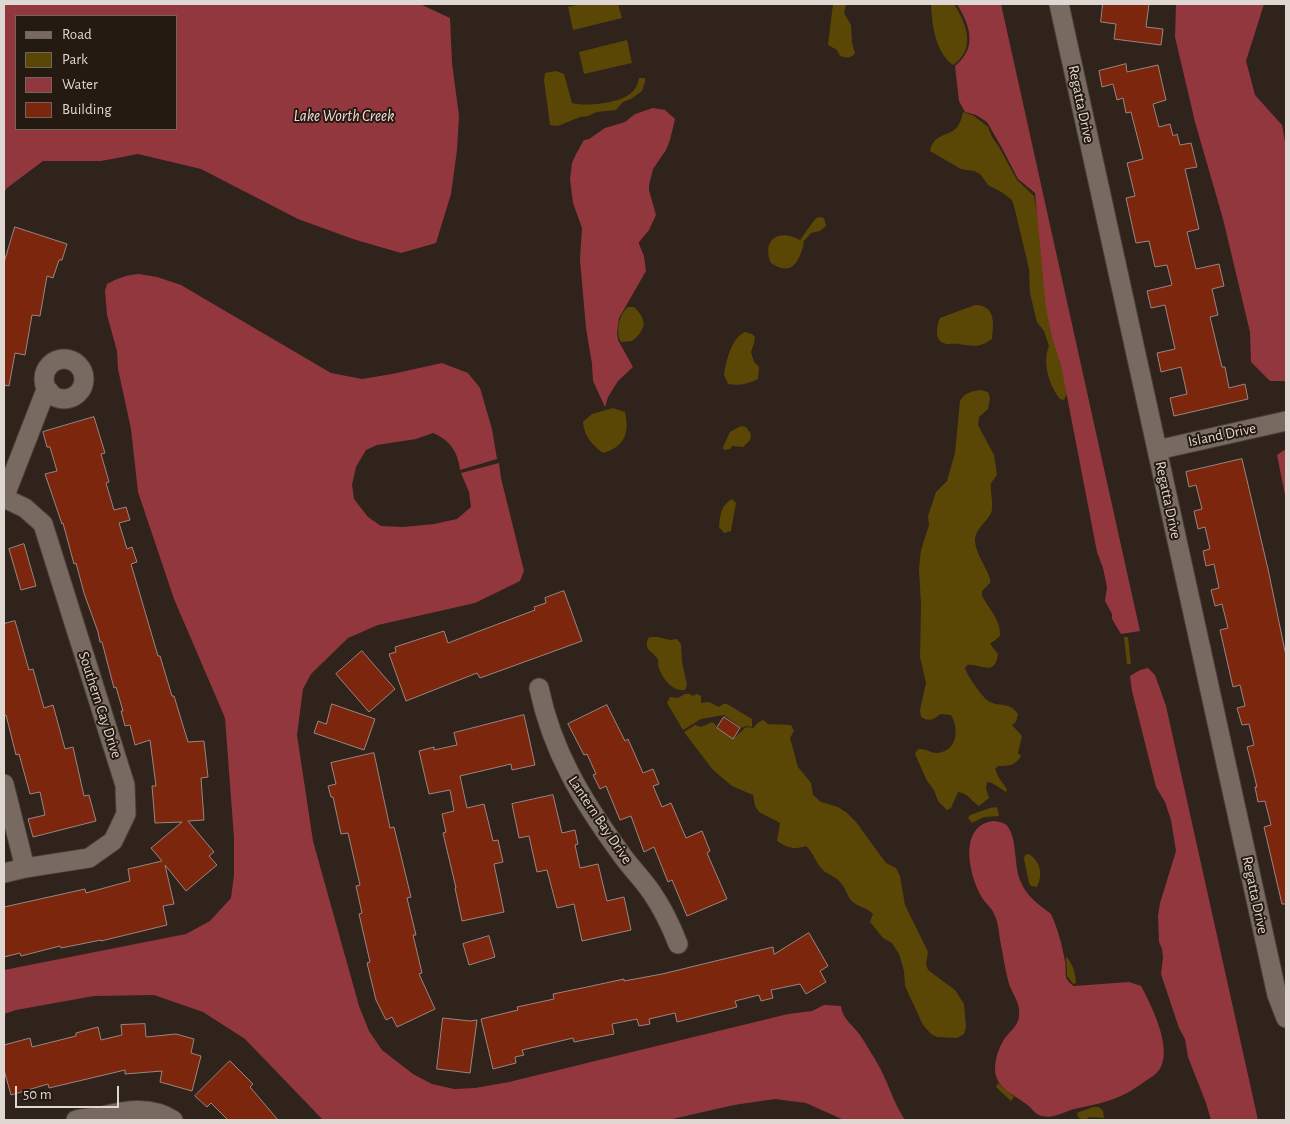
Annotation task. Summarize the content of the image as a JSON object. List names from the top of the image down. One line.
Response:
{"streets":{"street":["Regatta Drive","Island Drive","Southern Cay Drive","Lantern Bay Drive"]},"crossings":[["Regatta Drive","Island Drive"]],"water":["Lake Worth Creek"],"legend":["Road","Park","Water","Building"],"scale_bar":"50 m"}
